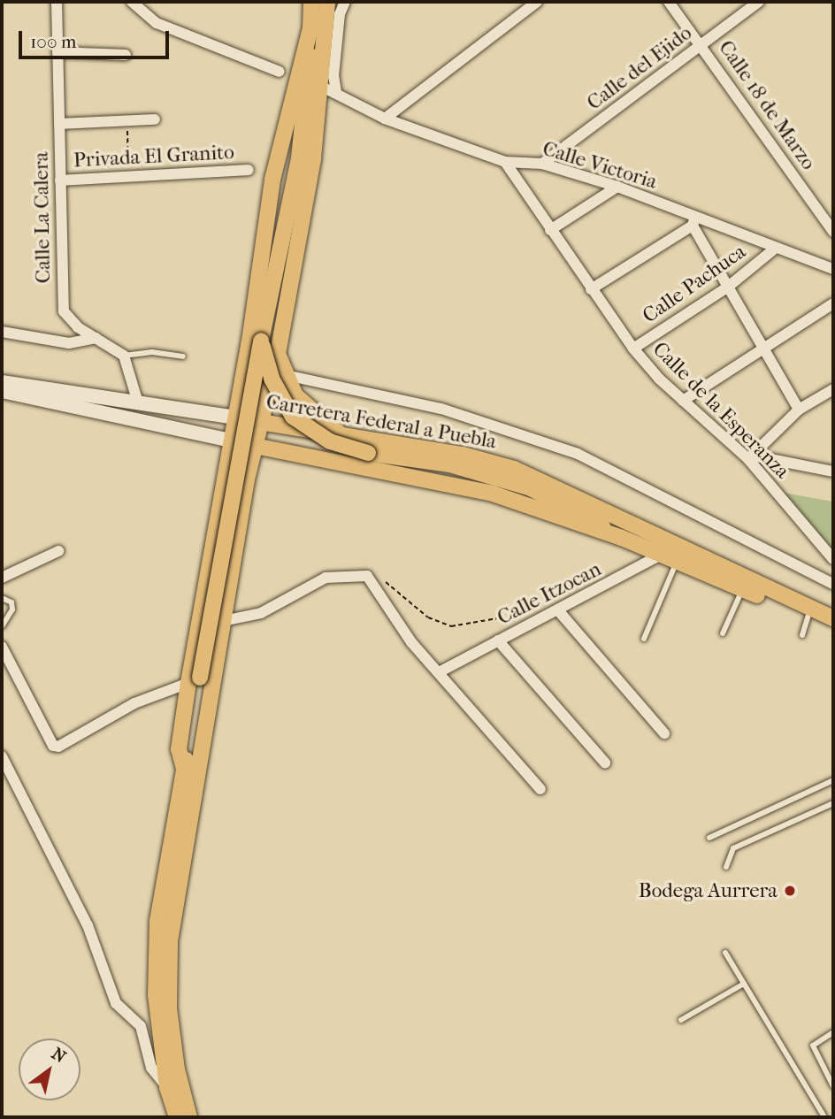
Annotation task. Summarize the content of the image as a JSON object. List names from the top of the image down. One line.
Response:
{"streets":{"main road":["Carretera Federal a Puebla"],"street":["Calle del Ejido","Calle 18 de Marzo","Privada El Granito","Calle Victoria","Calle La Calera","Calle Pachuca","Calle de la Esperanza","Calle Itzocan"]},"crossings":[["Calle del Ejido","Calle 18 de Marzo"],["Calle del Ejido","Calle Victoria"],["Privada El Granito","Calle La Calera"],["Calle Victoria","Calle Pachuca"],["Calle Victoria","Calle de la Esperanza"],["Calle Pachuca","Calle de la Esperanza"],["Carretera Federal a Puebla","Calle Itzocan"]],"places":["Bodega Aurrera"],"scale_bar":"100 m","north":"top right"}
